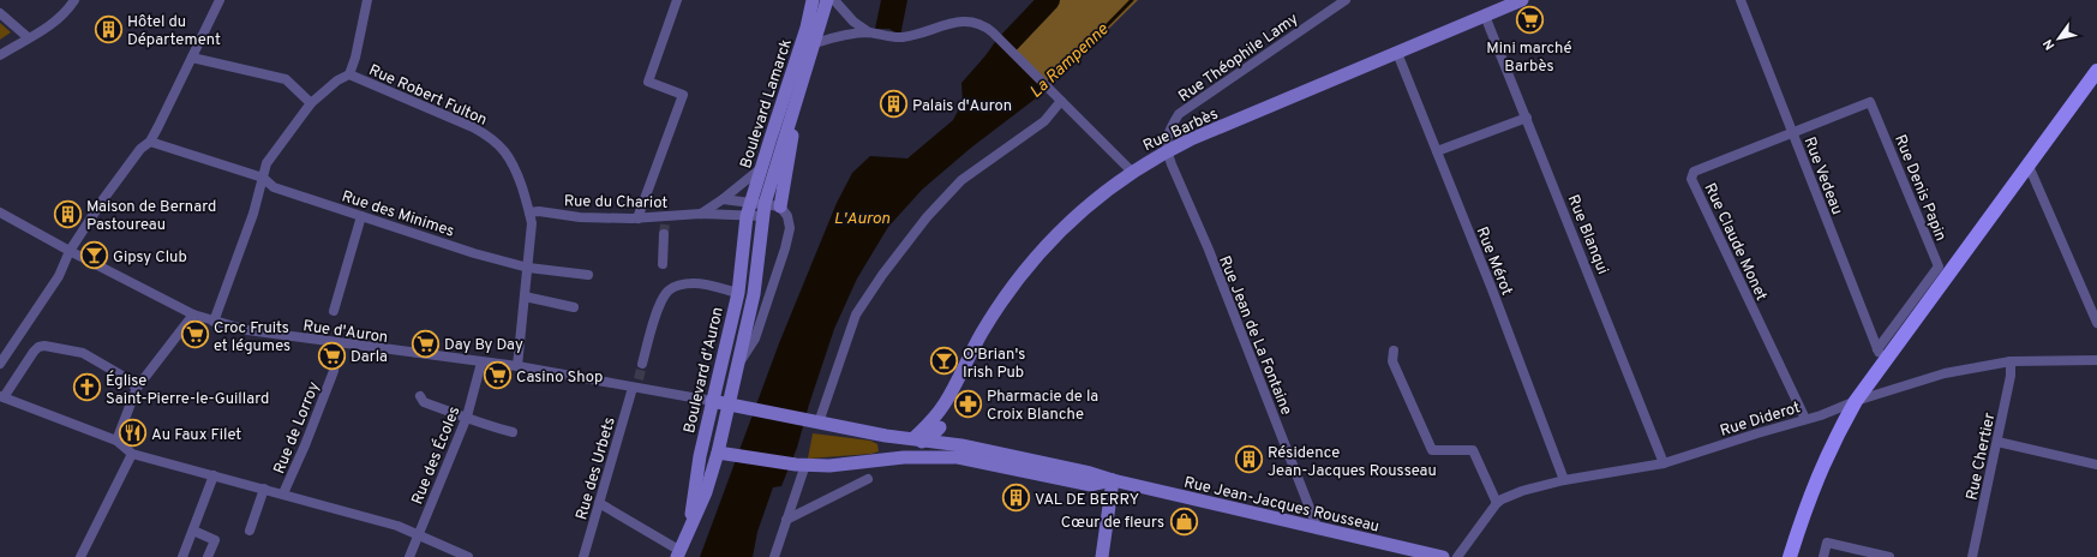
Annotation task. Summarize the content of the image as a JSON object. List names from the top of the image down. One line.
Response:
{"streets":{"main road":["Boulevard Lamarck","Rue Barbès","Boulevard d'Auron","Rue Jean-Jacques Rousseau"],"street":["Rue Théophile Lamy","Rue Robert Fulton","Rue Vedeau","Rue Denis Papin","Rue du Chariot","Rue des Minimes","Rue Blanqui","Rue Claude Monet","Rue Mérot","Rue d'Auron","Rue Jean de La Fontaine","Rue Diderot","Rue de Lorroy","Rue des Écoles","Rue Chertier","Rue des Urbets"]},"crossings":[["Rue Théophile Lamy","Rue Barbès"],["Rue Théophile Lamy","Rue Jean de La Fontaine"],["Rue Robert Fulton","Rue du Chariot"],["Rue Robert Fulton","Rue des Minimes"],["Rue Robert Fulton","Rue d'Auron"],["Boulevard Lamarck","Rue du Chariot"],["Boulevard Lamarck","Boulevard d'Auron"],["Rue Barbès","Rue Blanqui"],["Rue Barbès","Rue Mérot"],["Rue Barbès","Rue Jean de La Fontaine"],["Rue Barbès","Rue Jean-Jacques Rousseau"],["Rue Vedeau","Rue Denis Papin"],["Rue Vedeau","Rue Claude Monet"],["Rue Denis Papin","Rue Claude Monet"],["Rue du Chariot","Boulevard d'Auron"],["Rue Blanqui","Rue Diderot"],["Rue Claude Monet","Rue Diderot"],["Rue Mérot","Rue Diderot"],["Rue d'Auron","Boulevard d'Auron"],["Rue d'Auron","Rue des Écoles"],["Rue d'Auron","Rue des Urbets"],["Rue d'Auron","Rue Jean-Jacques Rousseau"],["Rue Jean de La Fontaine","Rue Jean-Jacques Rousseau"],["Boulevard d'Auron","Rue Jean-Jacques Rousseau"],["Rue Diderot","Rue Chertier"]],"water":["La Rampenne","L'Auron"],"places":{"supermarket":["Mini marché Barbès","Croc Fruits et légumes","Day By Day","Darla","Casino Shop"],"building":["Hôtel du Département","Palais d'Auron","Maison de Bernard Pastoureau","Résidence Jean-Jacques Rousseau","VAL DE BERRY"],"bar":["Gipsy Club","O'Brian's Irish Pub"],"church":["Église Saint-Pierre-le-Guillard"],"pharmacy":["Pharmacie de la Croix Blanche"],"restaurant":["Au Faux Filet"],"shop":["Cœur de fleurs"]},"north":"bottom left"}
